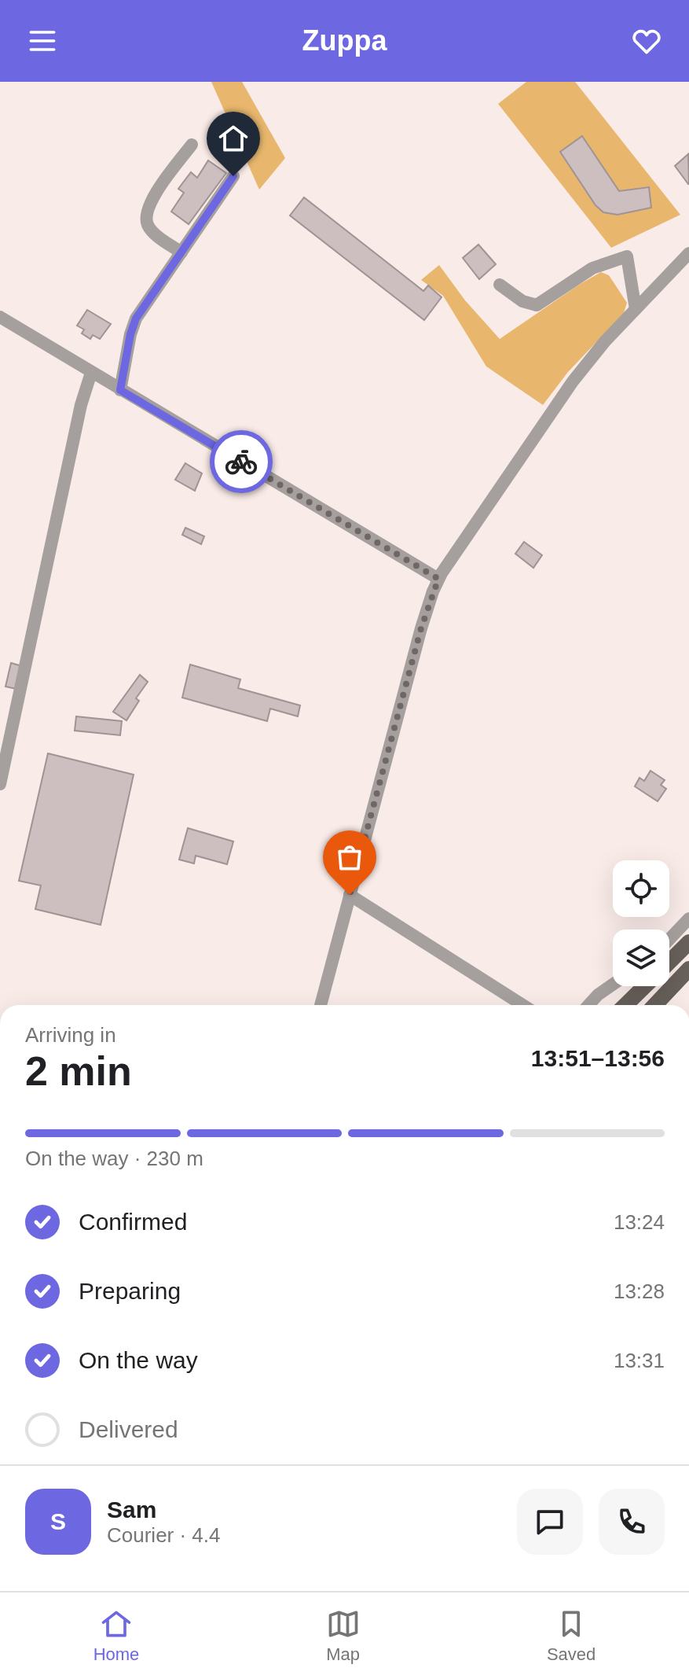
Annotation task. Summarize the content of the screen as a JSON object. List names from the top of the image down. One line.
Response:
{"page":{"header":"Zuppa","heading":["2 min","Arriving in","13:51–13:56"],"panel":["Sam","Courier · 4.4"],"bar":"On the way · 230 m","list":[["Confirmed","13:24"],["Preparing","13:28"],["On the way","13:31"],"Delivered"],"round":"S","tabs":["Home","Map","Saved"]}}
